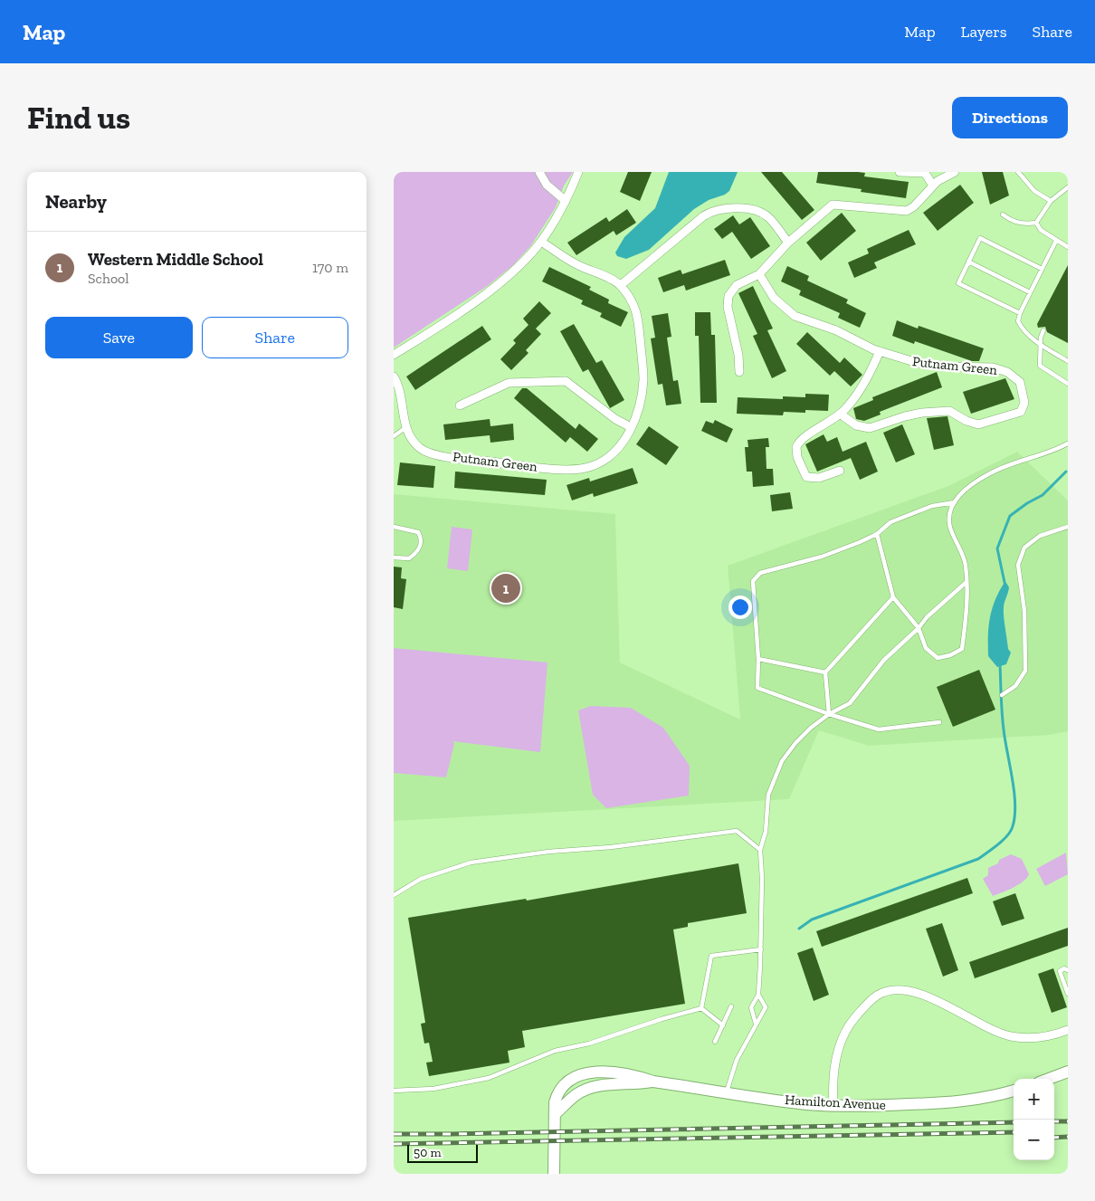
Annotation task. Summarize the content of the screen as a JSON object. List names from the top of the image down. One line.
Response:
{"streets":{"main road":["Hamilton Avenue"],"street":["Putnam Green"]},"scale_bar":"50 m","page":{"header":"Map","nav":["Map","Layers","Share"],"buttons":["Directions",["Save","Share"]],"title":"Find us","heading":"Nearby","list":[{"mark":"1","name":"Western Middle School","note":"School","value":"170 m"}],"pins":"1","map_buttons":["+","−"],"scale":"50 m"}}
